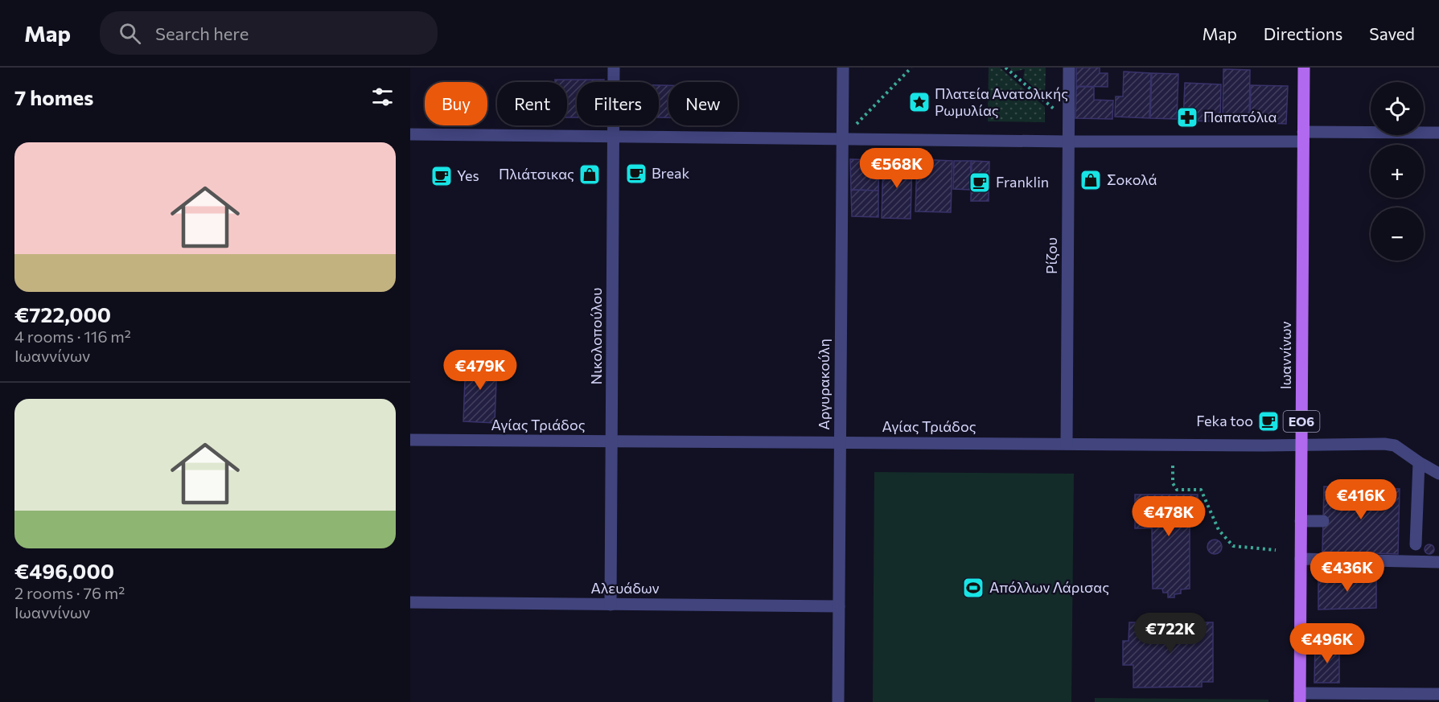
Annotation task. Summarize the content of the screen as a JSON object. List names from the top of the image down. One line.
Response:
{"streets":{"main road":["Ιωαννίνων","ΕΟ6"],"street":["Ρίζου","Νικολοπούλου","Αργυρακούλη","Αγίας Τριάδος","Αλευάδων"]},"crossings":[["Ρίζου","Αγίας Τριάδος"],["Νικολοπούλου","Αγίας Τριάδος"],["Νικολοπούλου","Αλευάδων"],["Ιωαννίνων","Αγίας Τριάδος"],["Αργυρακούλη","Αγίας Τριάδος"],["Αργυρακούλη","Αλευάδων"]],"places":{"place":["Πλατεία Ανατολικής Ρωμυλίας"],"pharmacy":["Παπατόλια"],"cafe":["Break","Yes","Franklin","Feka too"],"shop":["Πλιάτσικας","Σοκολά"],"sports":["Απόλλων Λάρισας"]},"page":{"header":"Map","search":"Search here","nav":["Map","Directions","Saved"],"heading":"7 homes","map_buttons":["+","−"],"chip":["Buy","Rent","Filters","New"],"list":[{"name":"€722,000","note":"4 rooms · 116 m² · Ιωαννίνων"},{"name":"€496,000","note":"2 rooms · 76 m² · Ιωαννίνων"}],"price":["€568K","€479K","€416K","€478K","€436K","€722K","€496K"]}}
